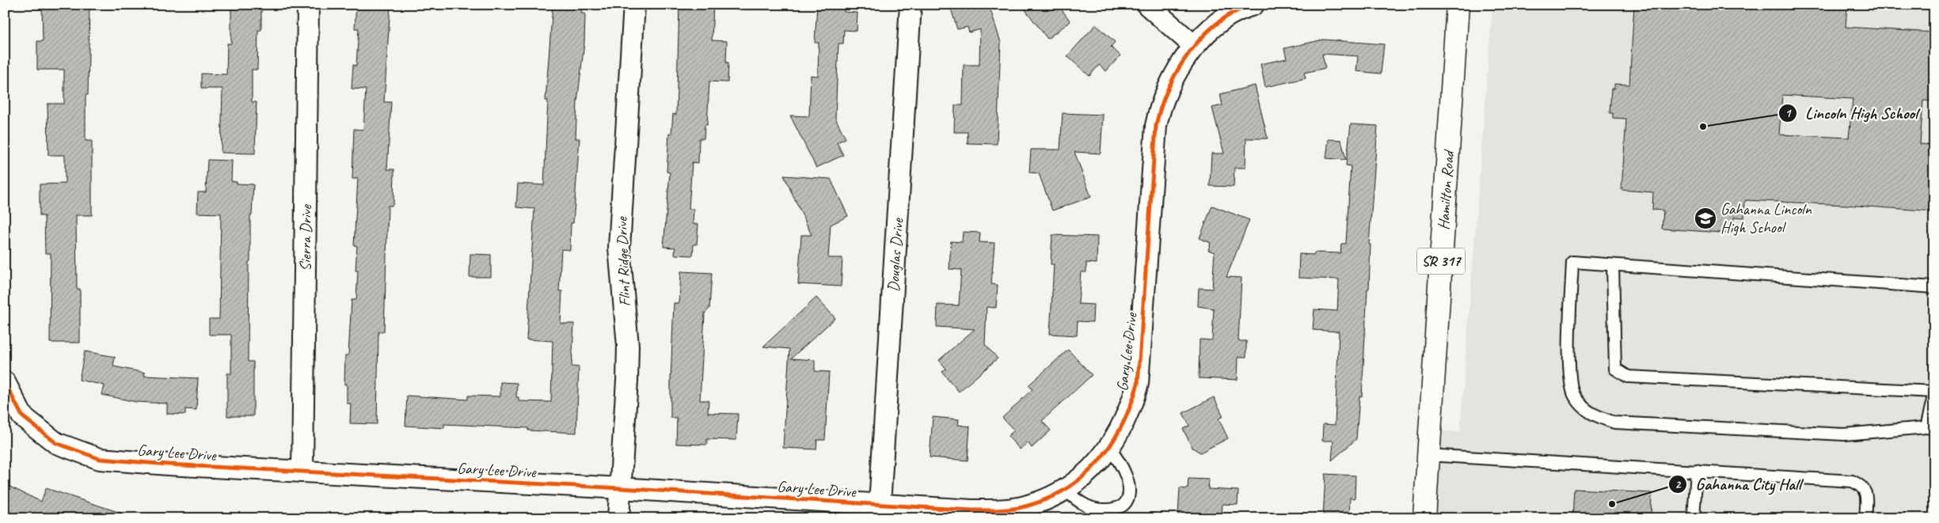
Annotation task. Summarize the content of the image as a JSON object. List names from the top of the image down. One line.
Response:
{"streets":{"main road":["Hamilton Road","SR 317"],"street":["Sierra Drive","Douglas Drive","Flint Ridge Drive","Gary Lee Drive"]},"crossings":[["Sierra Drive","Gary Lee Drive"],["Douglas Drive","Gary Lee Drive"],["Flint Ridge Drive","Gary Lee Drive"]],"places":{"other":["Lincoln High School","Gahanna City Hall"],"school or university":["Gahanna Lincoln High School"]}}
